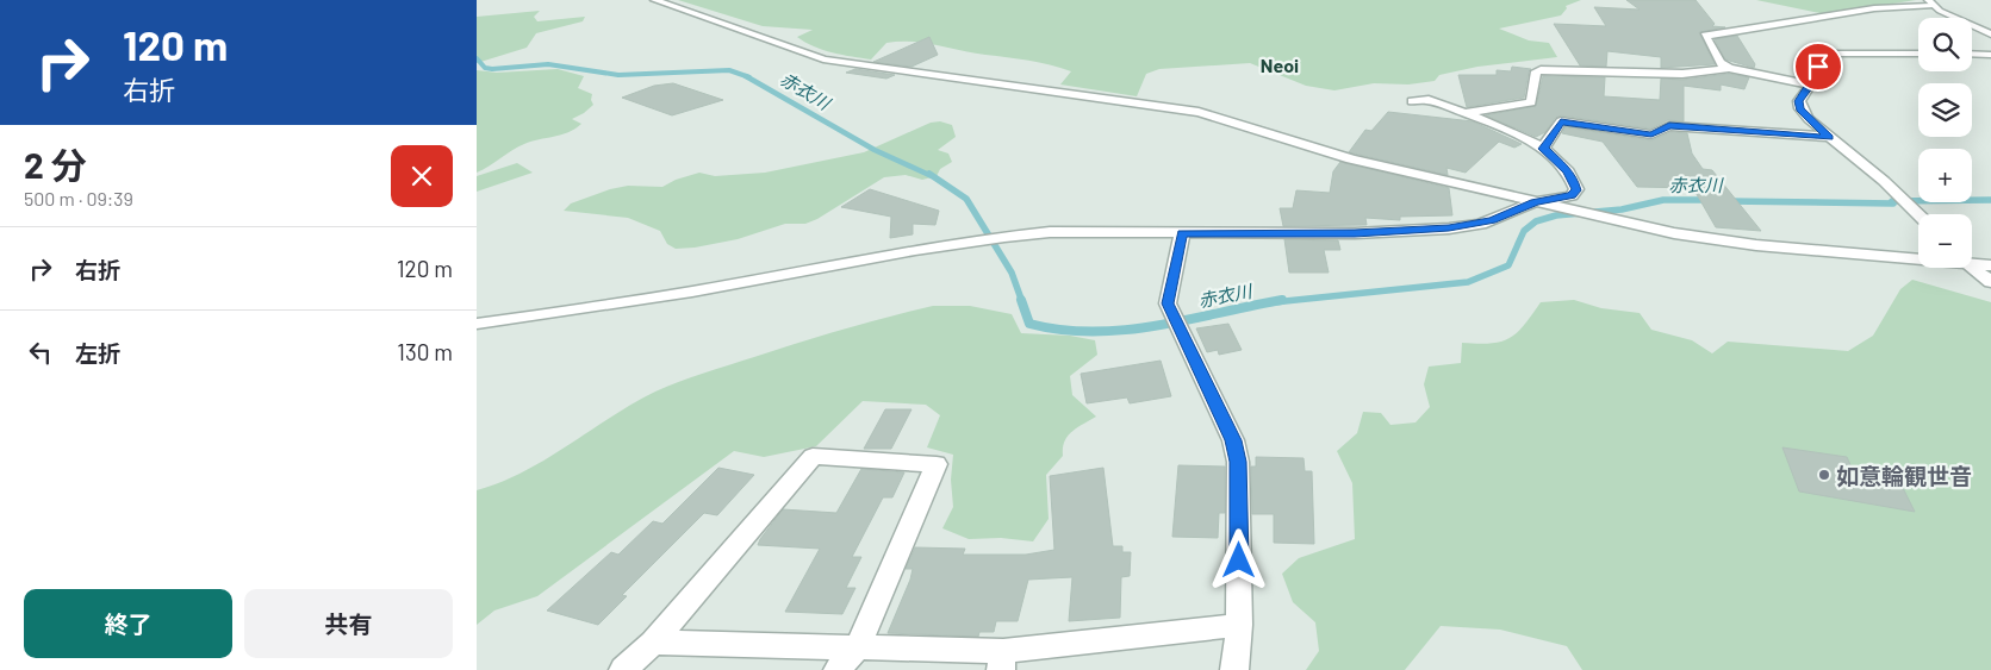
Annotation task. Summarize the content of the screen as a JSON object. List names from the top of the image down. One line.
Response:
{"districts":["Neoi"],"water":["赤衣川"],"places":["如意輪観世音"],"page":{"turn":["120 m","右折"],"map_buttons":["+","−"],"heading":["2 分","500 m · 09:39"],"list":[{"name":"右折","value":"120 m"},{"name":"左折","value":"130 m"}],"buttons":["終了","共有"]}}
